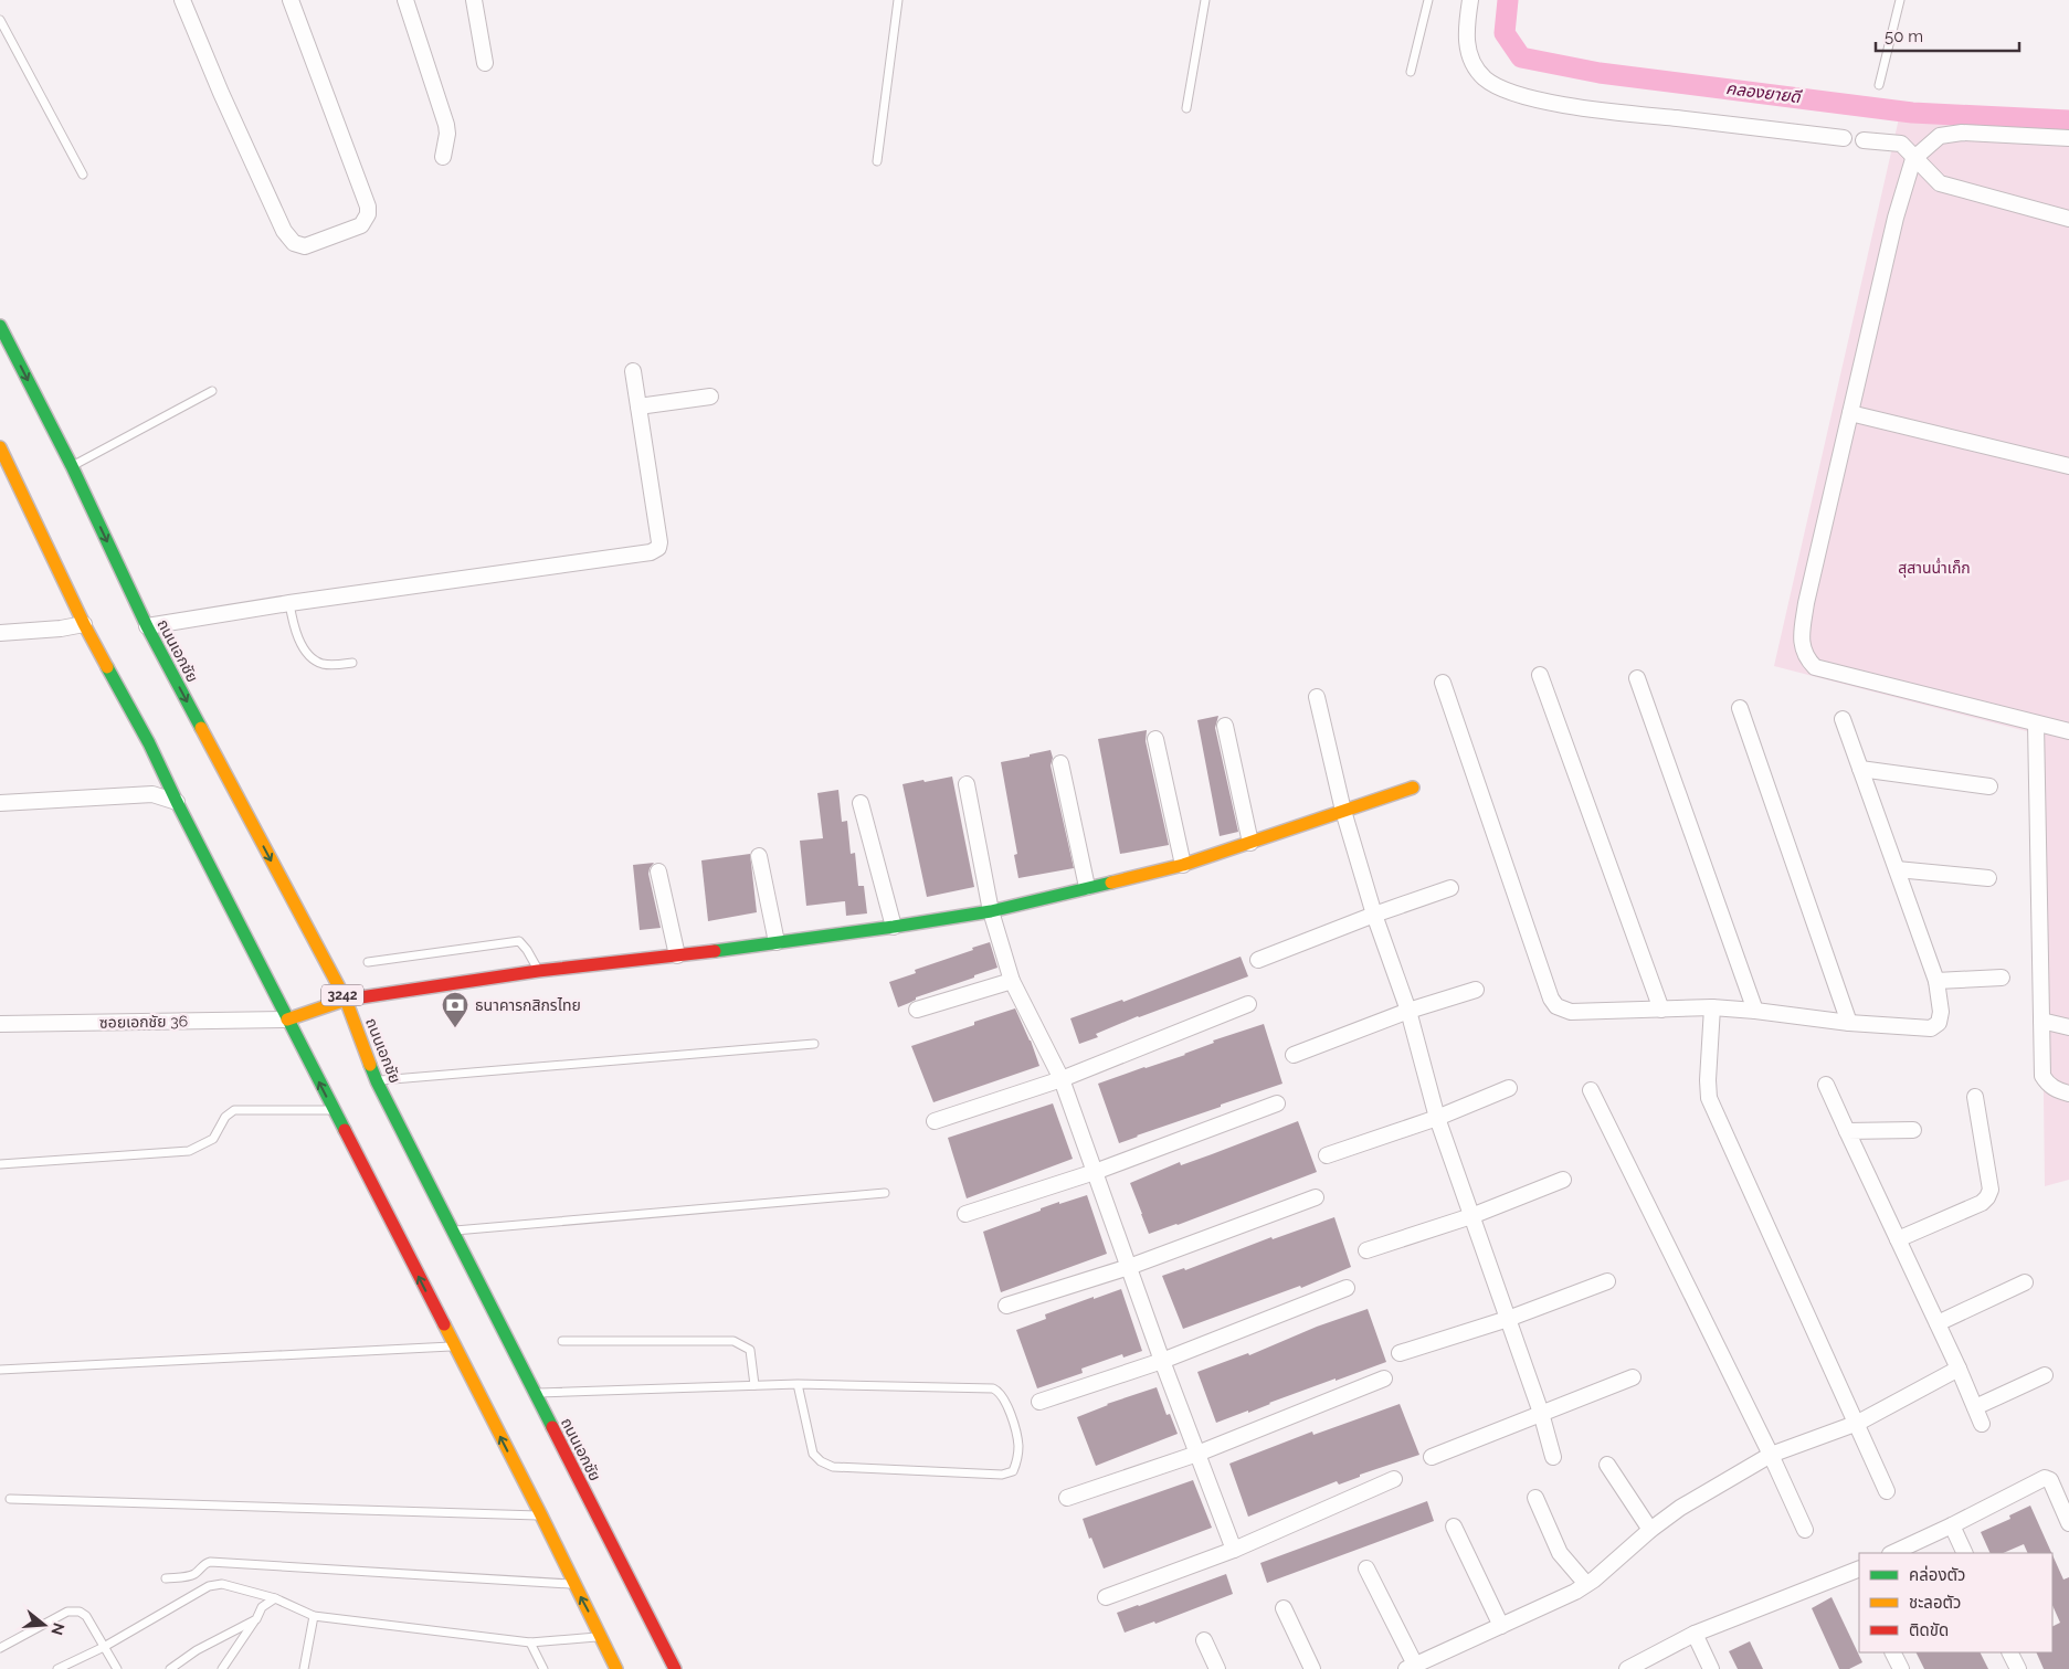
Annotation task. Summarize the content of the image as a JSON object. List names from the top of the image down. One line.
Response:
{"streets":{"main road":["ถนนเอกชัย","3242"],"street":["ซอยเอกชัย 36"]},"water":["คลองยายดี"],"parks":["สุสานน่ำเก็ก"],"places":{"bank":["ธนาคารกสิกรไทย"]},"legend":["คล่องตัว","ชะลอตัว","ติดขัด"],"scale_bar":"50 m","north":"right"}
